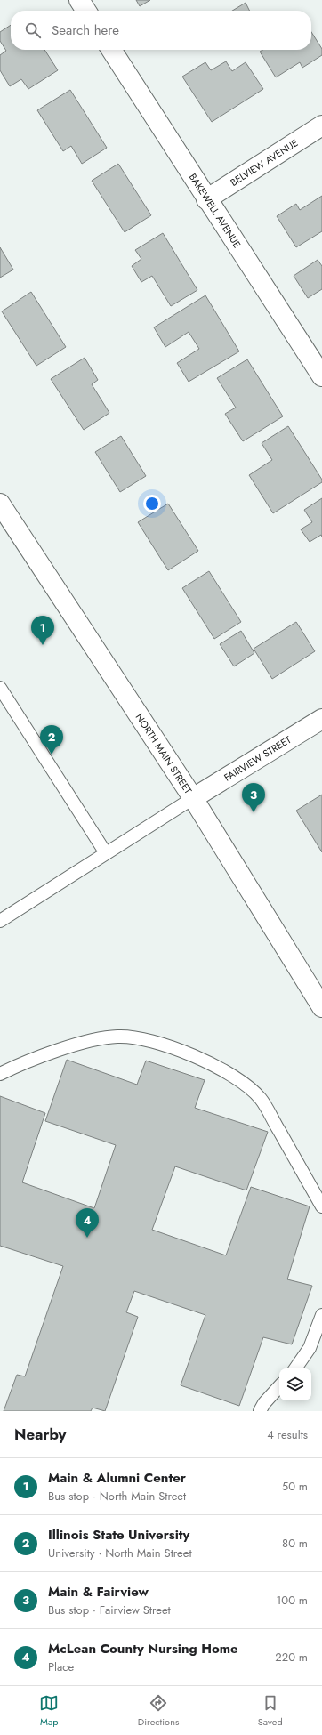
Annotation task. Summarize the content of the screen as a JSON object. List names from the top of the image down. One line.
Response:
{"streets":{"street":["BELVIEW AVENUE","BAKEWELL AVENUE","NORTH MAIN STREET","FAIRVIEW STREET"]},"crossings":[["BELVIEW AVENUE","BAKEWELL AVENUE"],["NORTH MAIN STREET","FAIRVIEW STREET"]],"page":{"search":"Search here","pins":["1","2","3","4"],"heading":["Nearby","4 results"],"list":[{"mark":"1","name":"Main & Alumni Center","note":"Bus stop · North Main Street","value":"50 m"},{"mark":"2","name":"Illinois State University","note":"University · North Main Street","value":"80 m"},{"mark":"3","name":"Main & Fairview","note":"Bus stop · Fairview Street","value":"100 m"},{"mark":"4","name":"McLean County Nursing Home","note":"Place","value":"220 m"}],"nav":["Map","Directions","Saved"]}}
